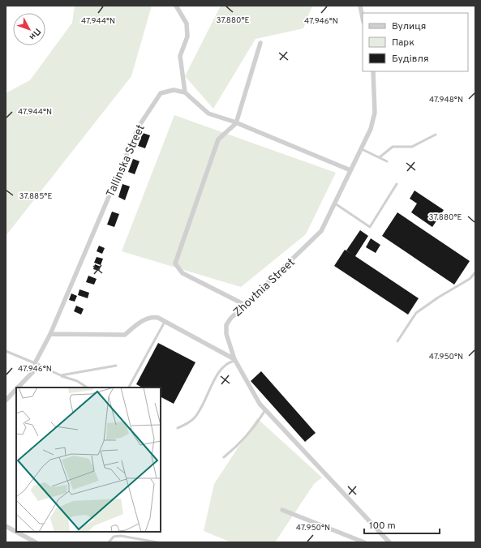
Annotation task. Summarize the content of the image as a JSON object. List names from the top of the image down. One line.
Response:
{"streets":{"street":["Tallinska Street","Zhovtnia Street"]},"legend":["Вулиця","Парк","Будівля"],"scale_bar":"100 m","north":"bottom right","coordinates":["37.880°E","47.946°N","47.944°N","47.948°N","37.885°E","47.950°N"]}
